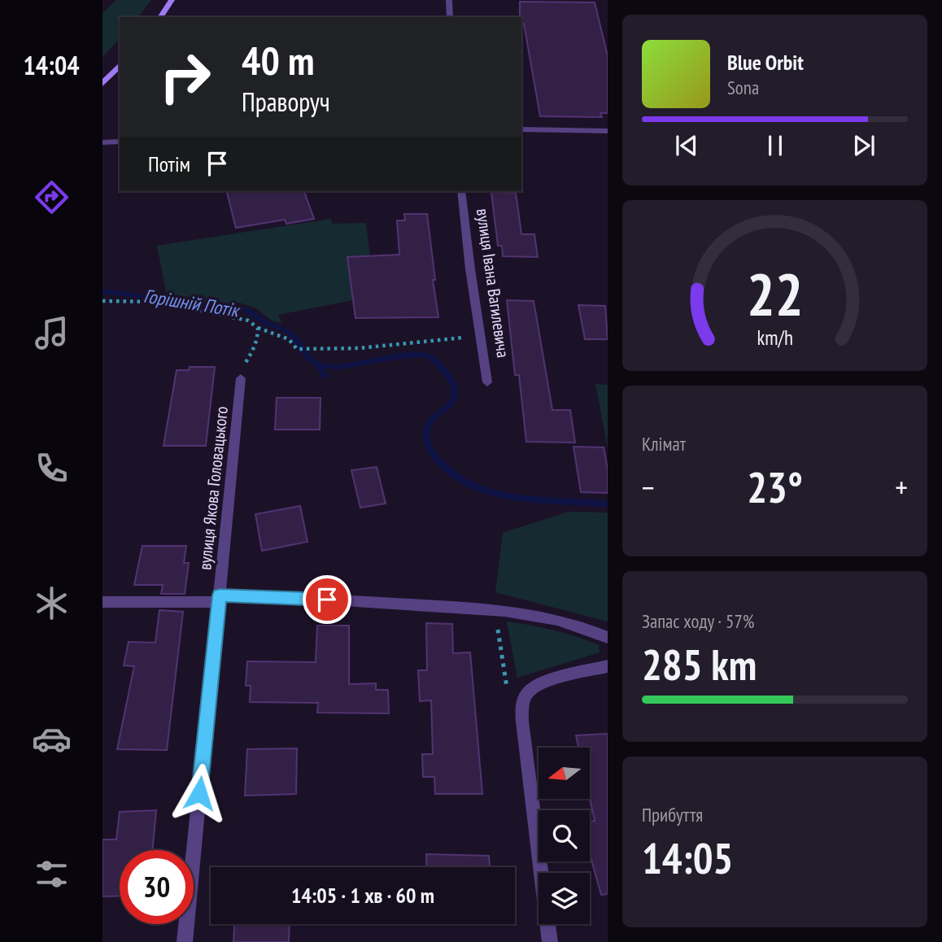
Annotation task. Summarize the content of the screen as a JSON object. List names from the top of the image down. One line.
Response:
{"streets":{"street":["вулиця Івана Вагилевича","вулиця Якова Головацького"]},"water":["Горішній Потік"],"north":"left","page":{"tabs":"14:04","turn":["40 m","Праворуч"],"song":["Blue Orbit","Sona"],"then":"Потім","tile":["Клімат",["Запас ходу · 57%","285 km"],["Прибуття","14:05"]],"heat":["−","23°","+"],"limit":"30","trip":"14:05 · 1 хв · 60 m","gauge":["22","km/h"]}}
